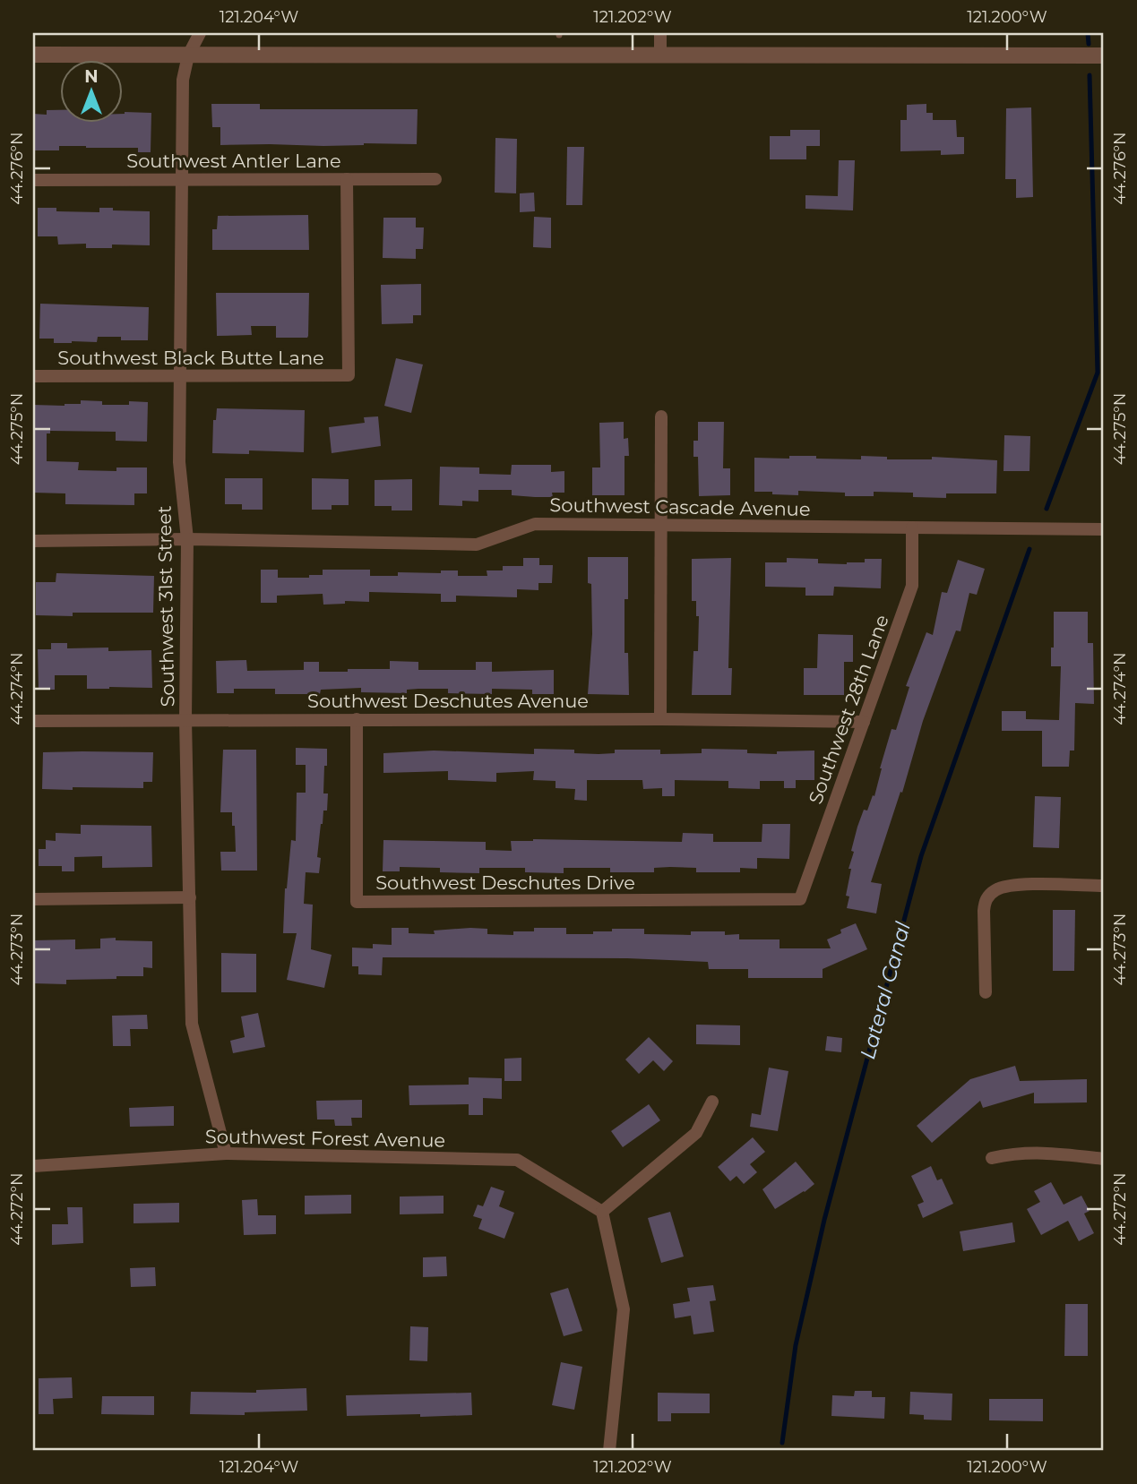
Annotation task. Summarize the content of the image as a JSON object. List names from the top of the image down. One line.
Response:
{"streets":{"street":["Southwest Antler Lane","Southwest Black Butte Lane","Southwest Cascade Avenue","Southwest 31st Street","Southwest Deschutes Avenue","Southwest 28th Lane","Southwest Deschutes Drive","Southwest Forest Avenue"]},"crossings":[["Southwest Antler Lane","Southwest Black Butte Lane"],["Southwest Antler Lane","Southwest 31st Street"],["Southwest Black Butte Lane","Southwest 31st Street"],["Southwest Cascade Avenue","Southwest 31st Street"],["Southwest Cascade Avenue","Southwest 28th Lane"],["Southwest 31st Street","Southwest Deschutes Avenue"],["Southwest 31st Street","Southwest Forest Avenue"],["Southwest Deschutes Avenue","Southwest 28th Lane"],["Southwest Deschutes Avenue","Southwest Deschutes Drive"],["Southwest 28th Lane","Southwest Deschutes Drive"]],"water":["Lateral Canal"],"north":"top","coordinates":["121.204°W","121.202°W","121.200°W","44.276°N","44.275°N","44.274°N","44.273°N","44.272°N"]}
